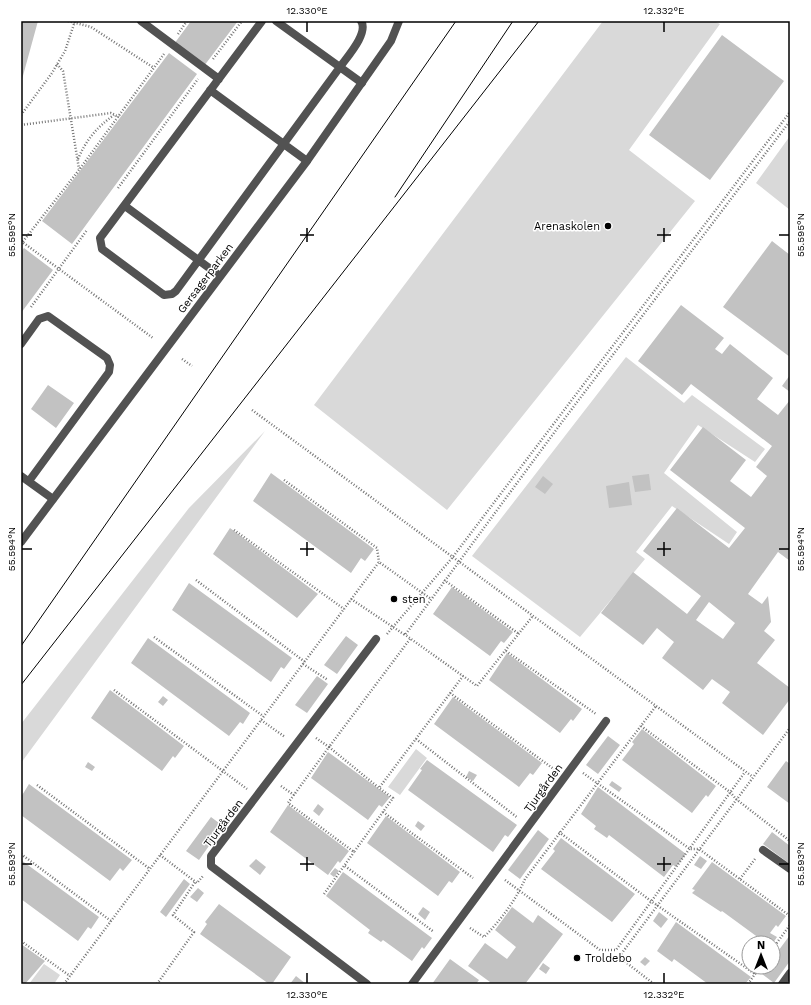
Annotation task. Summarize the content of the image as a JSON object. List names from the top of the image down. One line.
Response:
{"streets":{"street":["Gersagerparken","Tjurgården"]},"places":["Arenaskolen","sten","Troldebo"],"north":"top","coordinates":["12.330°E","12.332°E","55.595°N","55.594°N","55.593°N"]}
